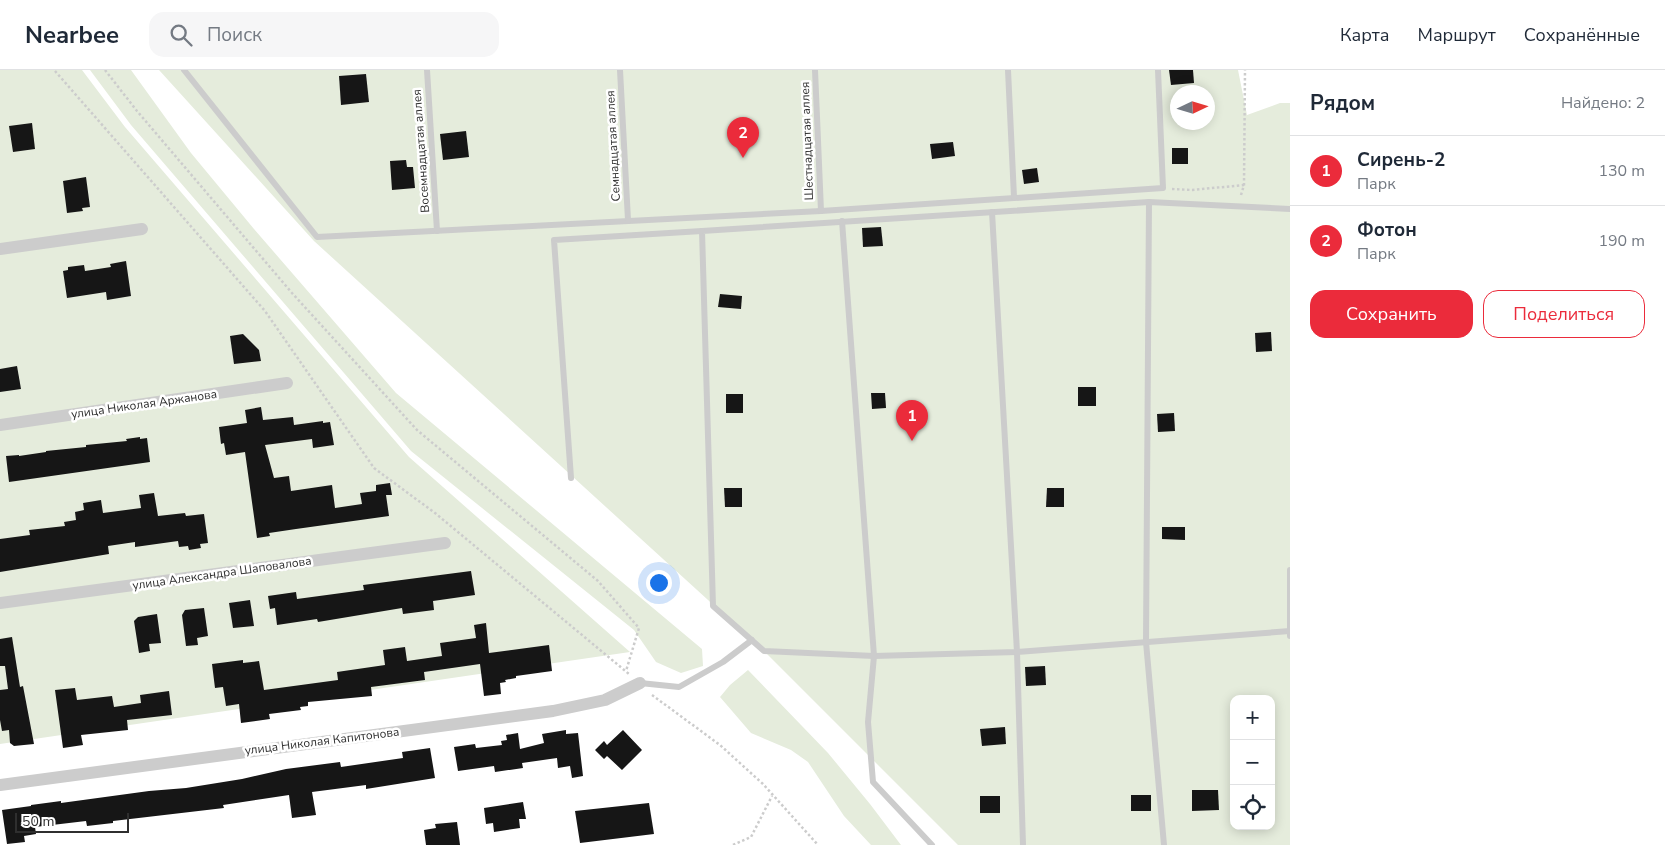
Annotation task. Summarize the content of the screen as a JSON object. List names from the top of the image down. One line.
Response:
{"streets":{"street":["улица Николая Аржанова","улица Александра Шаповалова","улица Николая Капитонова"],"lane":["Шестнадцатая аллея","Семнадцатая аллея","Восемнадцатая аллея"]},"scale_bar":"50 m","north":"right","page":{"header":"Nearbee","search":"Поиск","nav":["Карта","Маршрут","Сохранённые"],"heading":["Рядом","Найдено: 2"],"pins":["2","1"],"list":[{"mark":"1","name":"Сирень-2","note":"Парк","value":"130 m"},{"mark":"2","name":"Фотон","note":"Парк","value":"190 m"}],"buttons":["Сохранить","Поделиться"],"map_buttons":["+","−"],"scale":"50 m"}}
